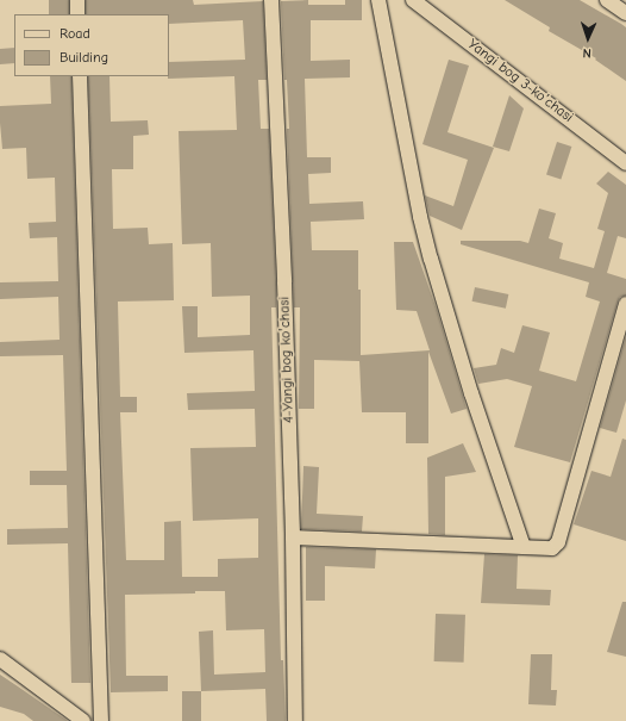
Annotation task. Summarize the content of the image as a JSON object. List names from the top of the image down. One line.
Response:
{"streets":{"street":["Yangi bog 3-koʼchasi","4-Yangi bog koʼchasi"]},"legend":["Road","Building"],"north":"bottom"}
